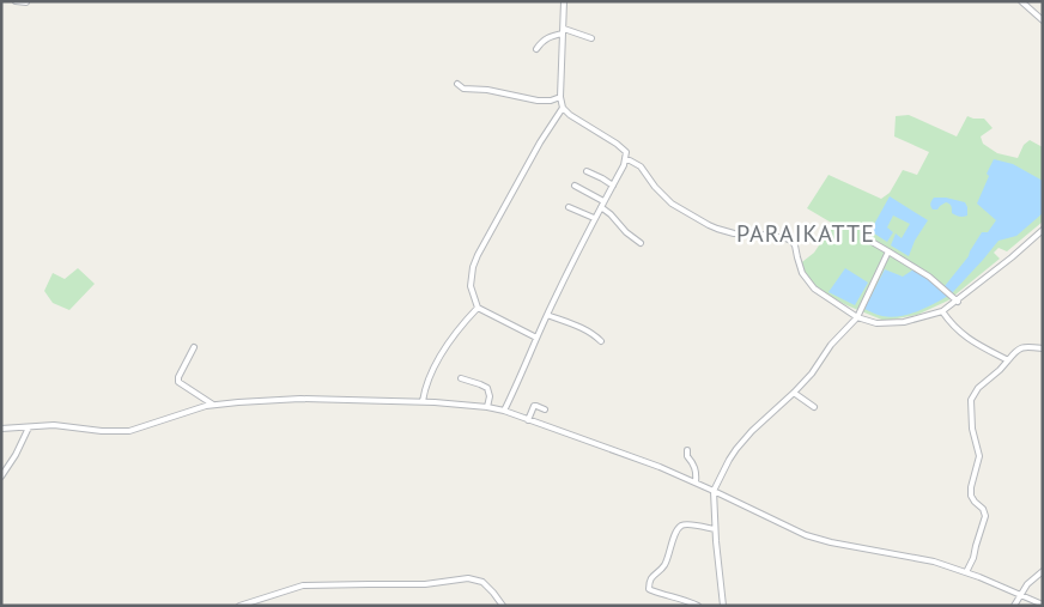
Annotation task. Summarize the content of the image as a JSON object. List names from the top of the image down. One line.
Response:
{"districts":["PARAIKATTE"]}
